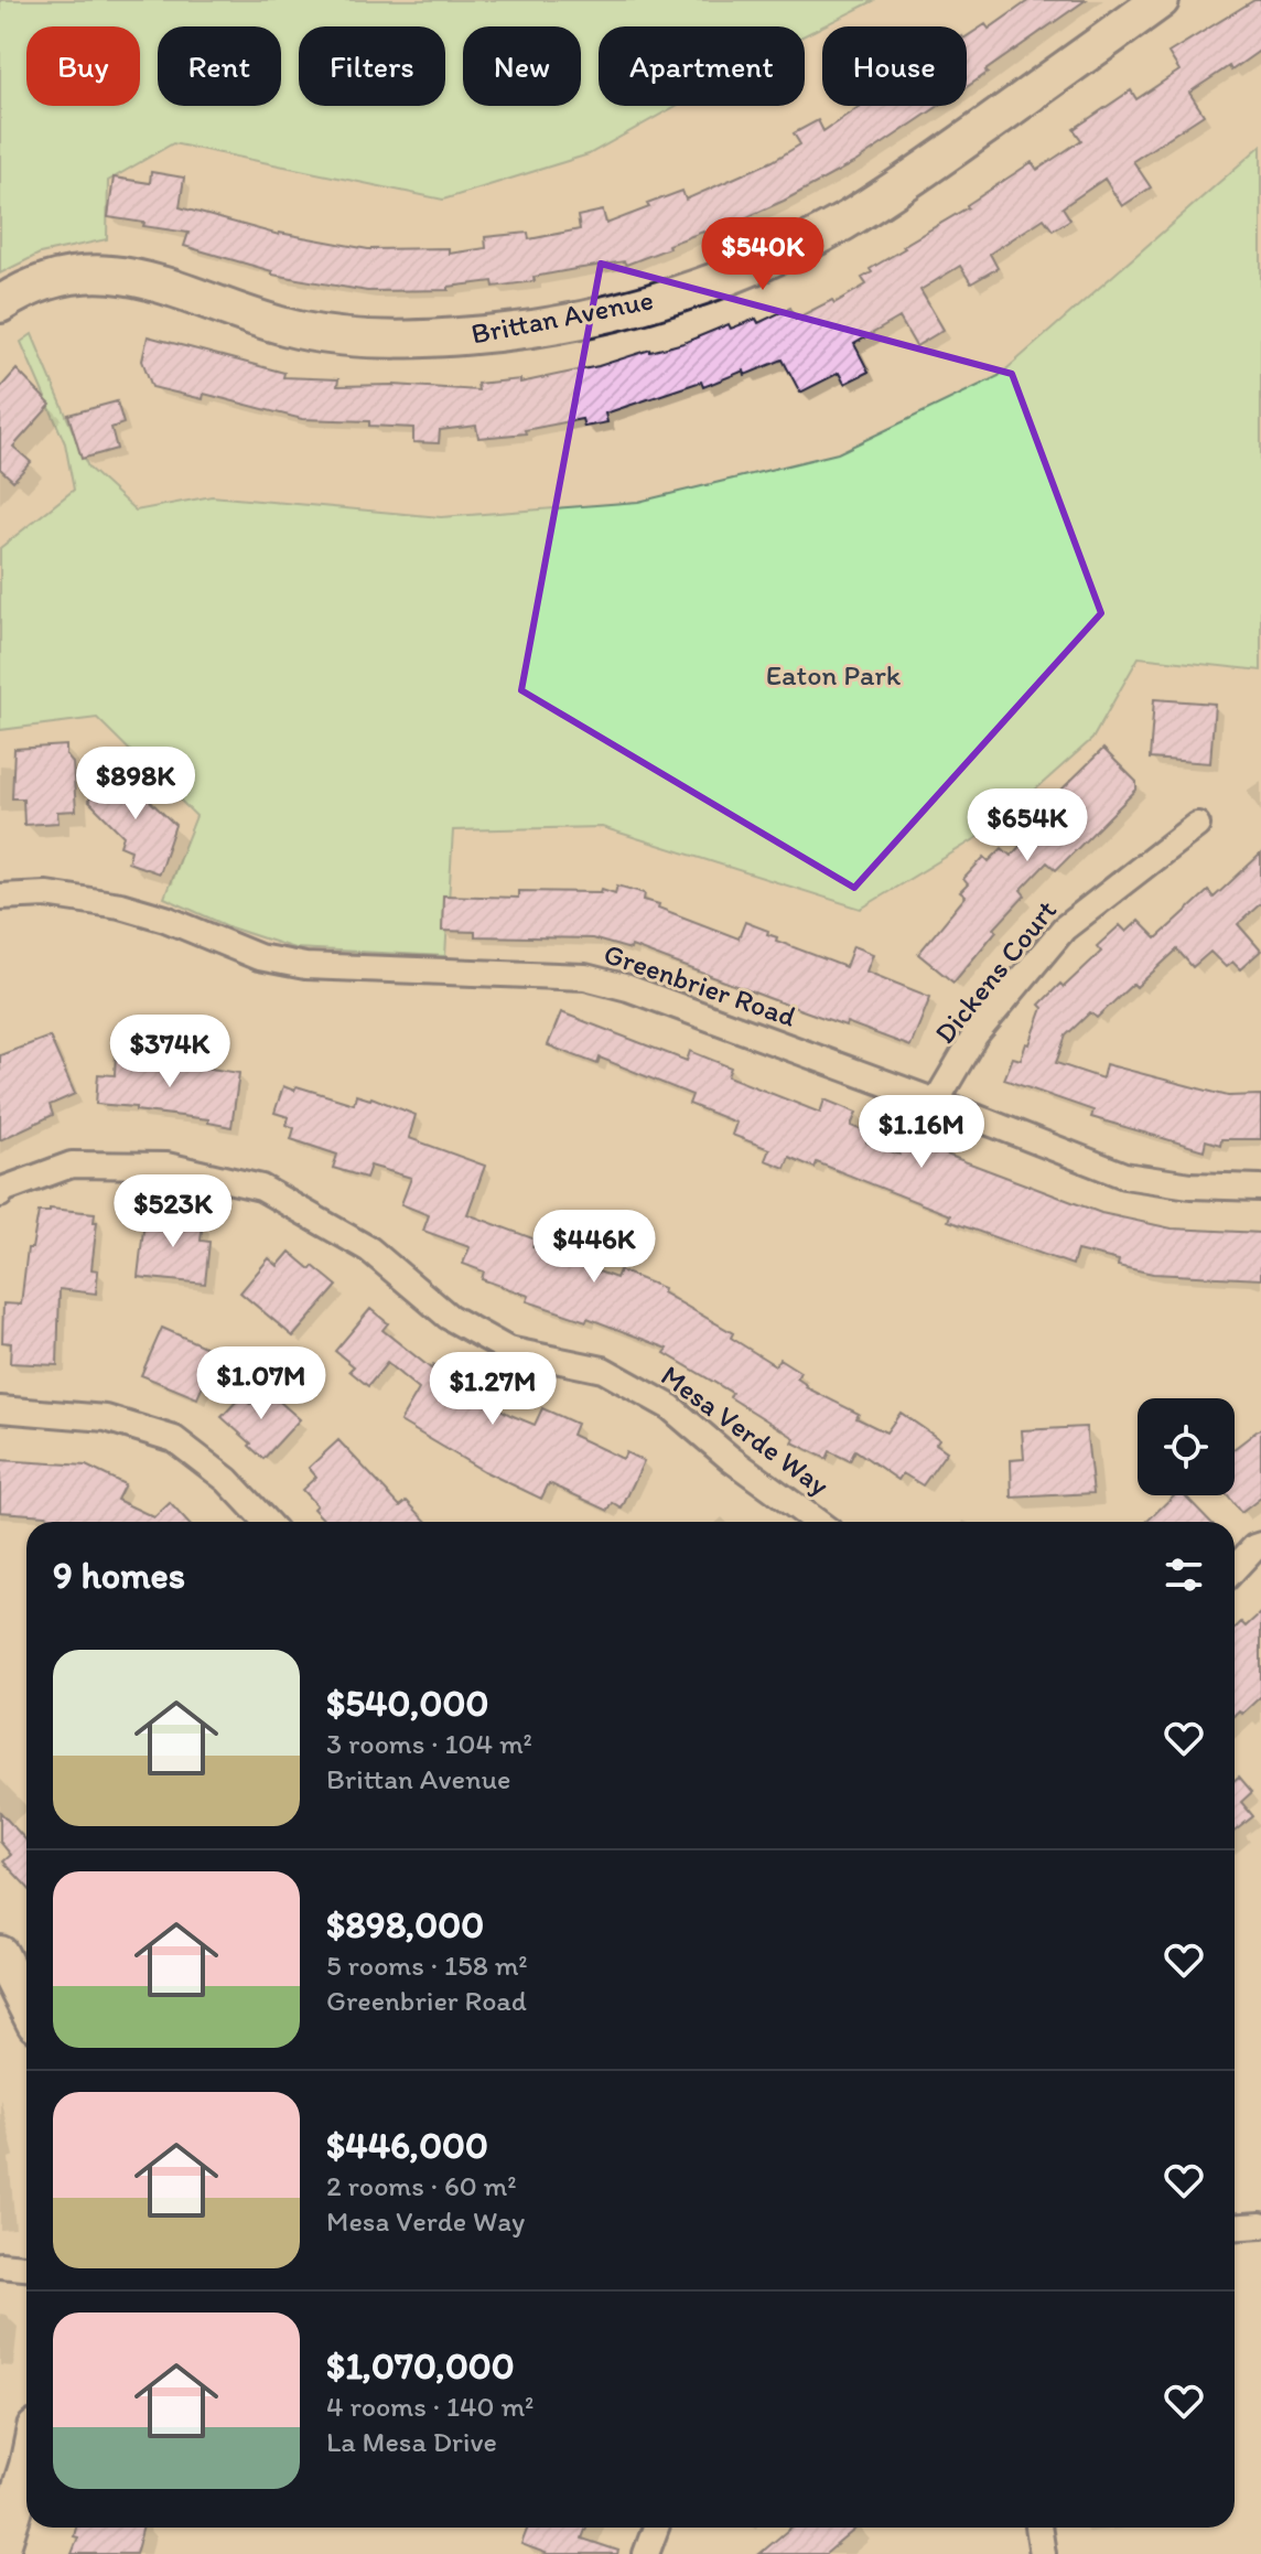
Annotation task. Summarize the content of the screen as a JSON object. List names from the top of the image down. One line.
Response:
{"streets":{"main road":["Brittan Avenue"],"street":["Dickens Court","Greenbrier Road","Mesa Verde Way"]},"crossings":[["Dickens Court","Greenbrier Road"]],"parks":["Eaton Park"],"page":{"chip":["Buy","Rent","Filters","New","Apartment","House"],"price":["$540K","$898K","$654K","$374K","$1.16M","$523K","$446K","$1.07M","$1.27M"],"heading":"9 homes","list":[{"name":"$540,000","note":"3 rooms · 104 m² · Brittan Avenue"},{"name":"$898,000","note":"5 rooms · 158 m² · Greenbrier Road"},{"name":"$446,000","note":"2 rooms · 60 m² · Mesa Verde Way"},{"name":"$1,070,000","note":"4 rooms · 140 m² · La Mesa Drive"}]}}
